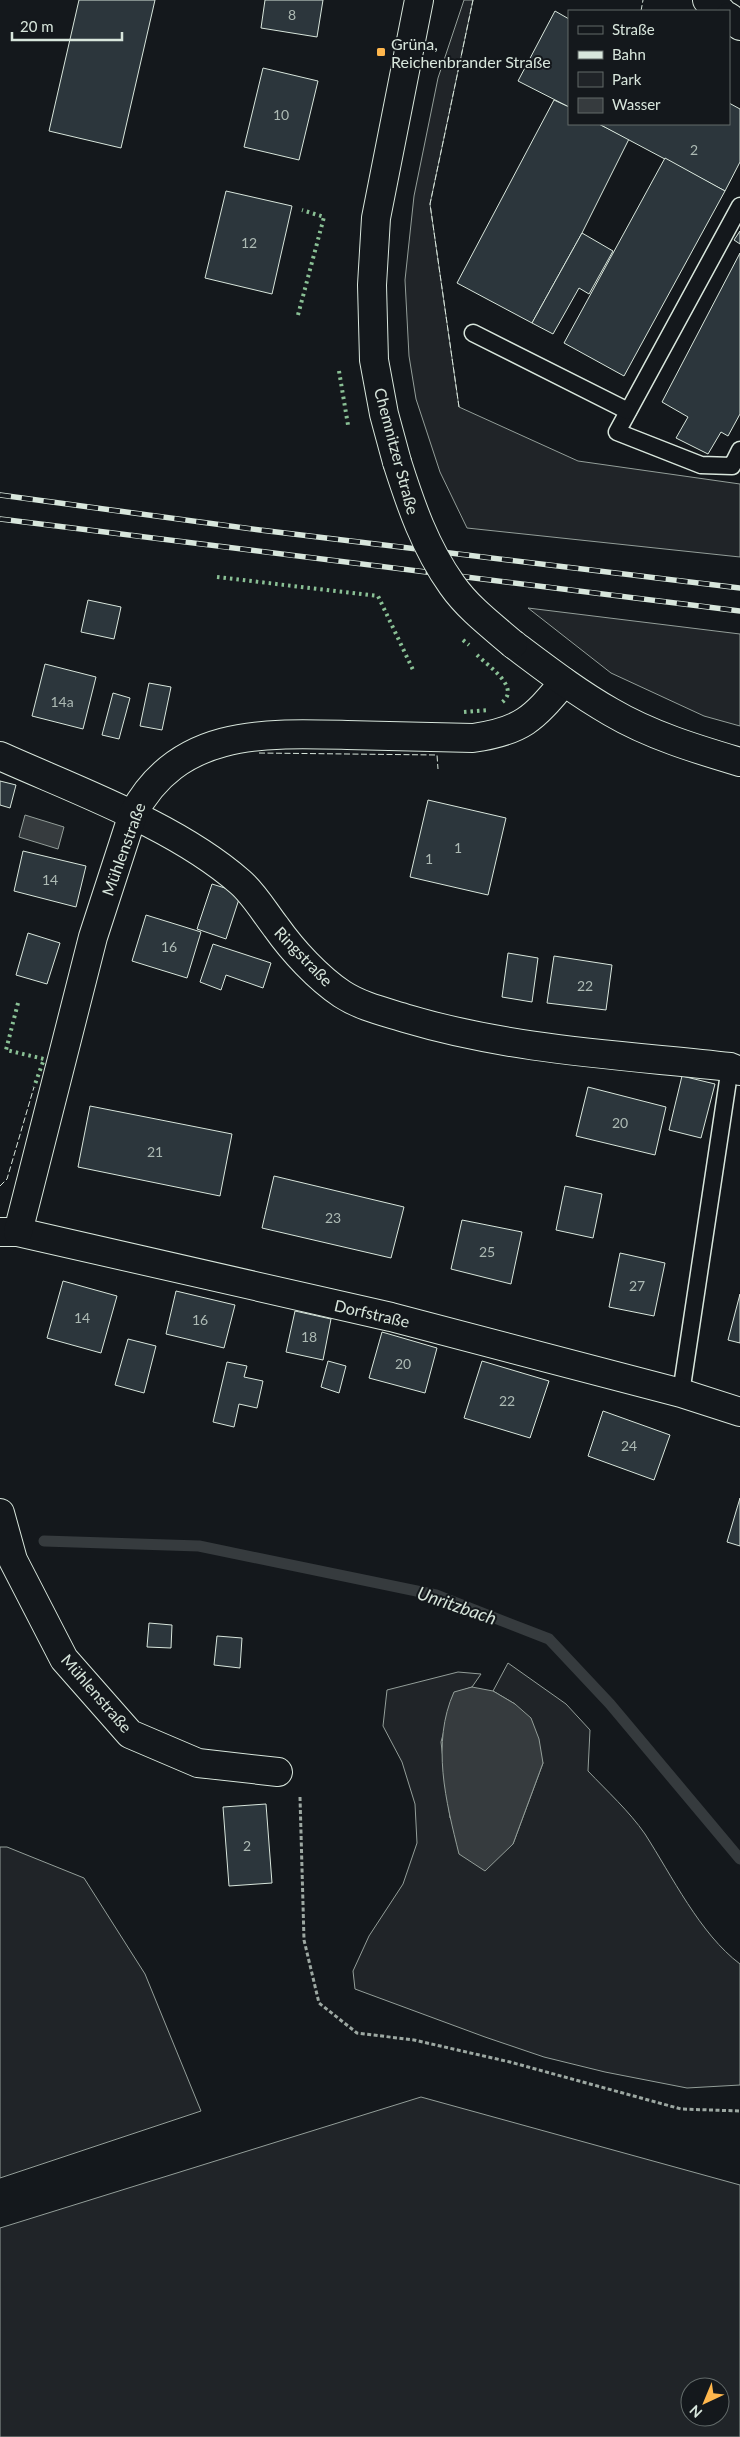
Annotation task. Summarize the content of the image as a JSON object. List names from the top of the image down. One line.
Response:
{"streets":{"street":["Chemnitzer Straße","Mühlenstraße","Ringstraße","Dorfstraße"]},"crossings":[["Chemnitzer Straße","Mühlenstraße"],["Mühlenstraße","Ringstraße"],["Mühlenstraße","Dorfstraße"]],"water":["Unritzbach"],"places":{"transit":["Grüna, Reichenbrander Straße"]},"house_numbers":["8","10","2","12","14a","1","1","14","16","22","20","21","23","25","27","14","16","18","20","22","24","2"],"legend":["Straße","Bahn","Park","Wasser"],"scale_bar":"20 m","north":"bottom left"}
